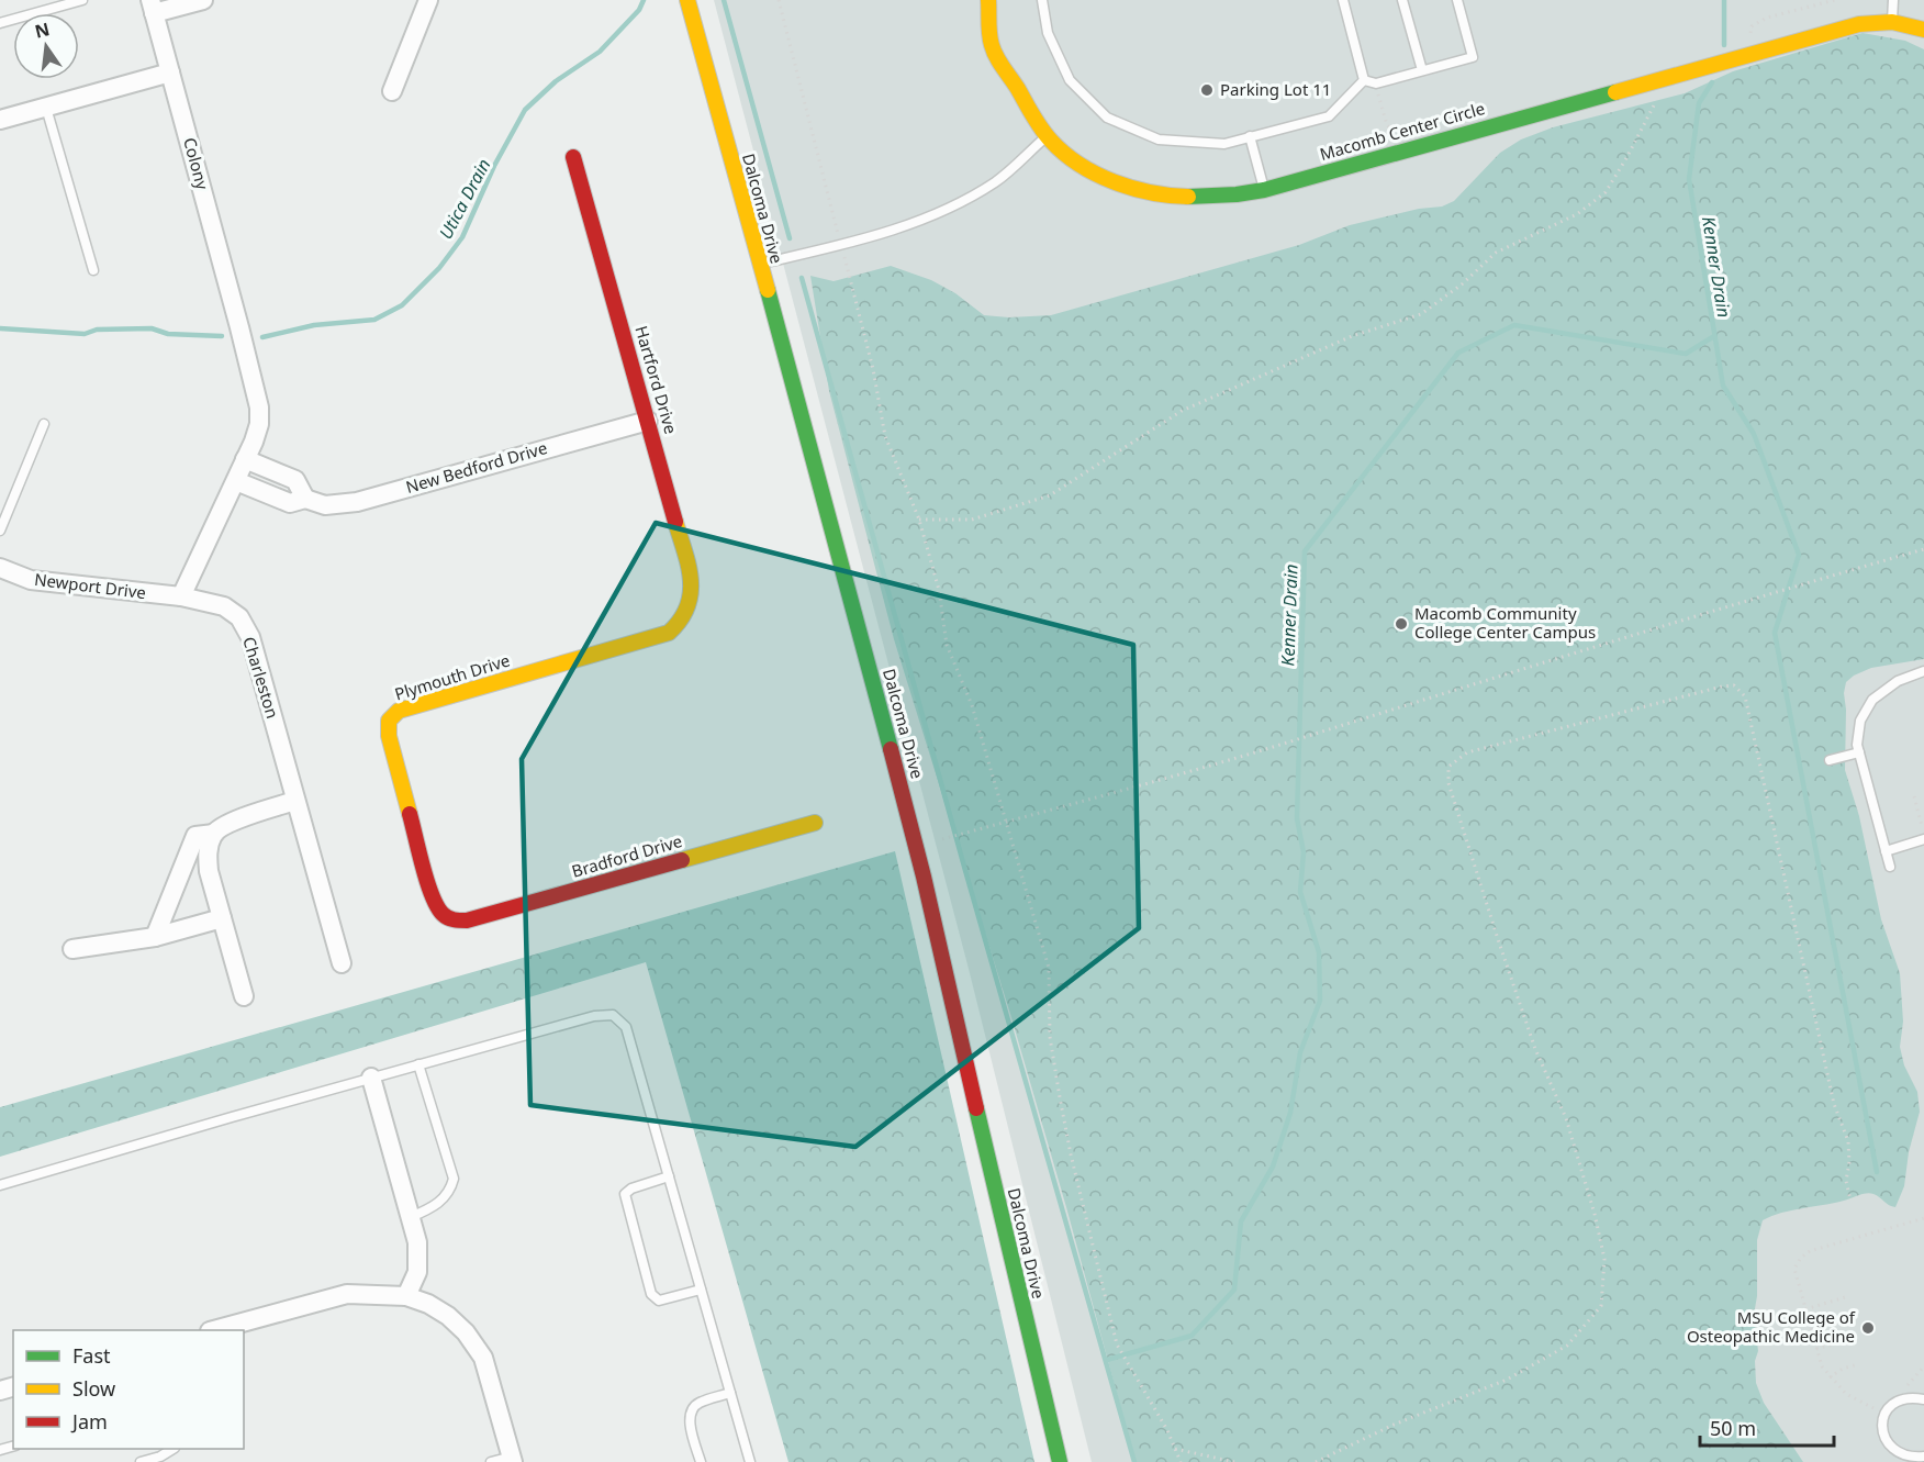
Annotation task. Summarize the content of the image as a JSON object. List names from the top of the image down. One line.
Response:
{"streets":{"street":["Macomb Center Circle","Colony","Dalcoma Drive","Hartford Drive","New Bedford Drive","Newport Drive","Charleston","Plymouth Drive","Bradford Drive"]},"crossings":[["Hartford Drive","New Bedford Drive"],["Hartford Drive","Plymouth Drive"],["Newport Drive","Charleston"],["Plymouth Drive","Bradford Drive"]],"water":["Utica Drain","Kenner Drain"],"places":["Parking Lot 11","Macomb Community College Center Campus","MSU College of Osteopathic Medicine"],"legend":["Fast","Slow","Jam"],"scale_bar":"50 m","north":"top"}
